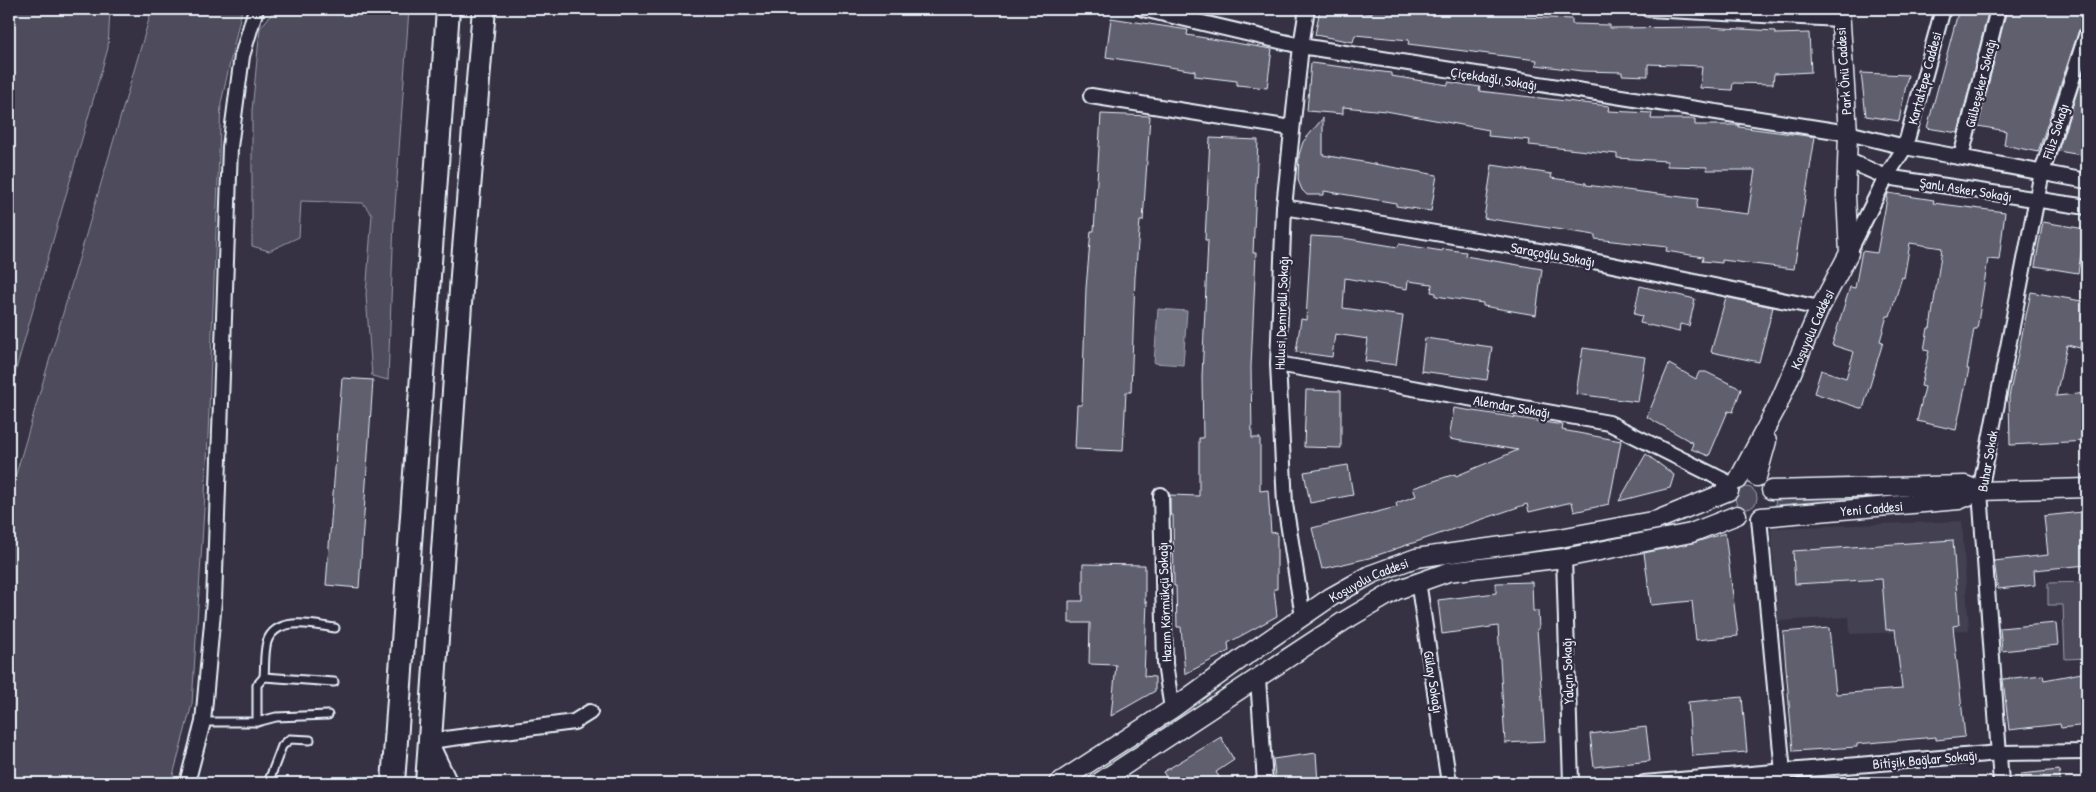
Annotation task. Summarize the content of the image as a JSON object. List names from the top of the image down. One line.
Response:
{"streets":{"street":["Park Önü Caddesi","Çiçekdağlı Sokağı","Kartaltepe Caddesi","Gülbeşeker Sokağı","Filiz Sokağı","Şanlı Asker Sokağı","Saraçoğlu Sokağı","Hulusi Demirelli Sokağı","Koşuyolu Caddesi","Alemdar Sokağı","Buhar Sokak","Yeni Caddesi","Hazım Körmükçü Sokağı","Yalçın Sokağı","Gülay Sokağı","Bitişik Bağlar Sokağı"]},"crossings":[["Park Önü Caddesi","Çiçekdağlı Sokağı"],["Park Önü Caddesi","Şanlı Asker Sokağı"],["Park Önü Caddesi","Koşuyolu Caddesi"],["Çiçekdağlı Sokağı","Şanlı Asker Sokağı"],["Çiçekdağlı Sokağı","Hulusi Demirelli Sokağı"],["Çiçekdağlı Sokağı","Koşuyolu Caddesi"],["Kartaltepe Caddesi","Şanlı Asker Sokağı"],["Kartaltepe Caddesi","Koşuyolu Caddesi"],["Gülbeşeker Sokağı","Şanlı Asker Sokağı"],["Filiz Sokağı","Şanlı Asker Sokağı"],["Filiz Sokağı","Buhar Sokak"],["Şanlı Asker Sokağı","Koşuyolu Caddesi"],["Şanlı Asker Sokağı","Buhar Sokak"],["Saraçoğlu Sokağı","Hulusi Demirelli Sokağı"],["Saraçoğlu Sokağı","Koşuyolu Caddesi"],["Hulusi Demirelli Sokağı","Koşuyolu Caddesi"],["Hulusi Demirelli Sokağı","Alemdar Sokağı"],["Koşuyolu Caddesi","Alemdar Sokağı"],["Koşuyolu Caddesi","Yeni Caddesi"],["Koşuyolu Caddesi","Hazım Körmükçü Sokağı"],["Koşuyolu Caddesi","Yalçın Sokağı"],["Koşuyolu Caddesi","Gülay Sokağı"],["Alemdar Sokağı","Yeni Caddesi"],["Buhar Sokak","Yeni Caddesi"],["Buhar Sokak","Bitişik Bağlar Sokağı"]]}
